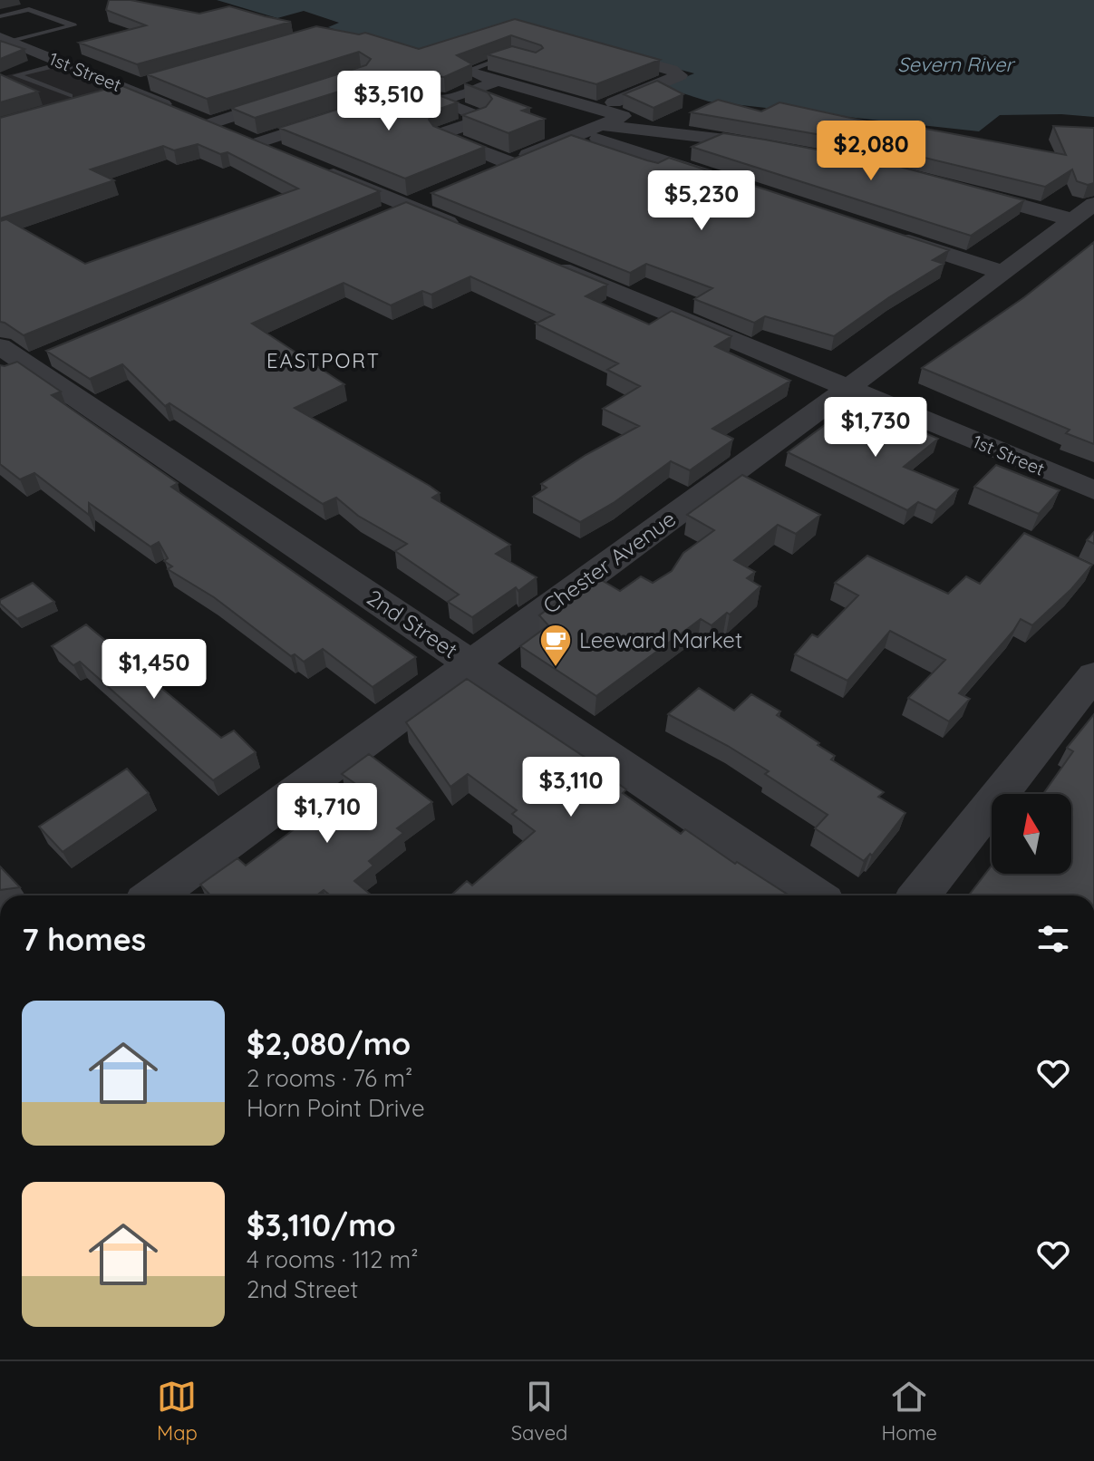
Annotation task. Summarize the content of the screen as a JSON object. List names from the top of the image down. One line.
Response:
{"streets":{"street":["1st Street","Chester Avenue","2nd Street"]},"crossings":[["1st Street","Chester Avenue"],["Chester Avenue","2nd Street"]],"districts":["EASTPORT"],"water":["Severn River"],"places":{"cafe":["Leeward Market"]},"north":"top","page":{"price":["$3,510","$2,080","$5,230","$1,730","$1,450","$3,110","$1,710"],"heading":"7 homes","list":[{"name":"$2,080/mo","note":"2 rooms · 76 m² · Horn Point Drive"},{"name":"$3,110/mo","note":"4 rooms · 112 m² · 2nd Street"}],"tabs":["Map","Saved","Home"]}}
